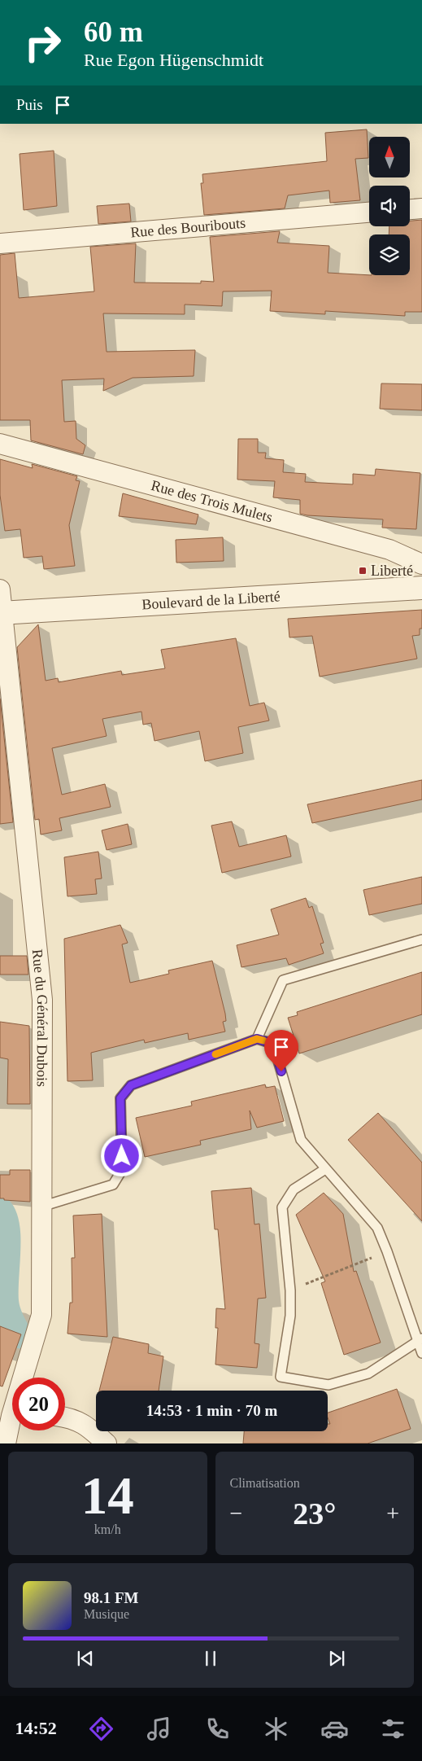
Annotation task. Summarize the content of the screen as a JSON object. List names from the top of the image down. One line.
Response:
{"streets":{"street":["Rue des Bouribouts","Rue des Trois Mulets","Boulevard de la Liberté","Rue du Général Dubois"]},"crossings":[["Boulevard de la Liberté","Rue du Général Dubois"]],"places":{"transit":["Liberté"]},"north":"top","page":{"turn":["60 m","Rue Egon Hügenschmidt"],"then":"Puis","limit":"20","trip":"14:53 · 1 min · 70 m","tile":[["14","km/h"],"Climatisation"],"heat":["−","23°","+"],"song":["98.1 FM","Musique"],"tabs":"14:52"}}
